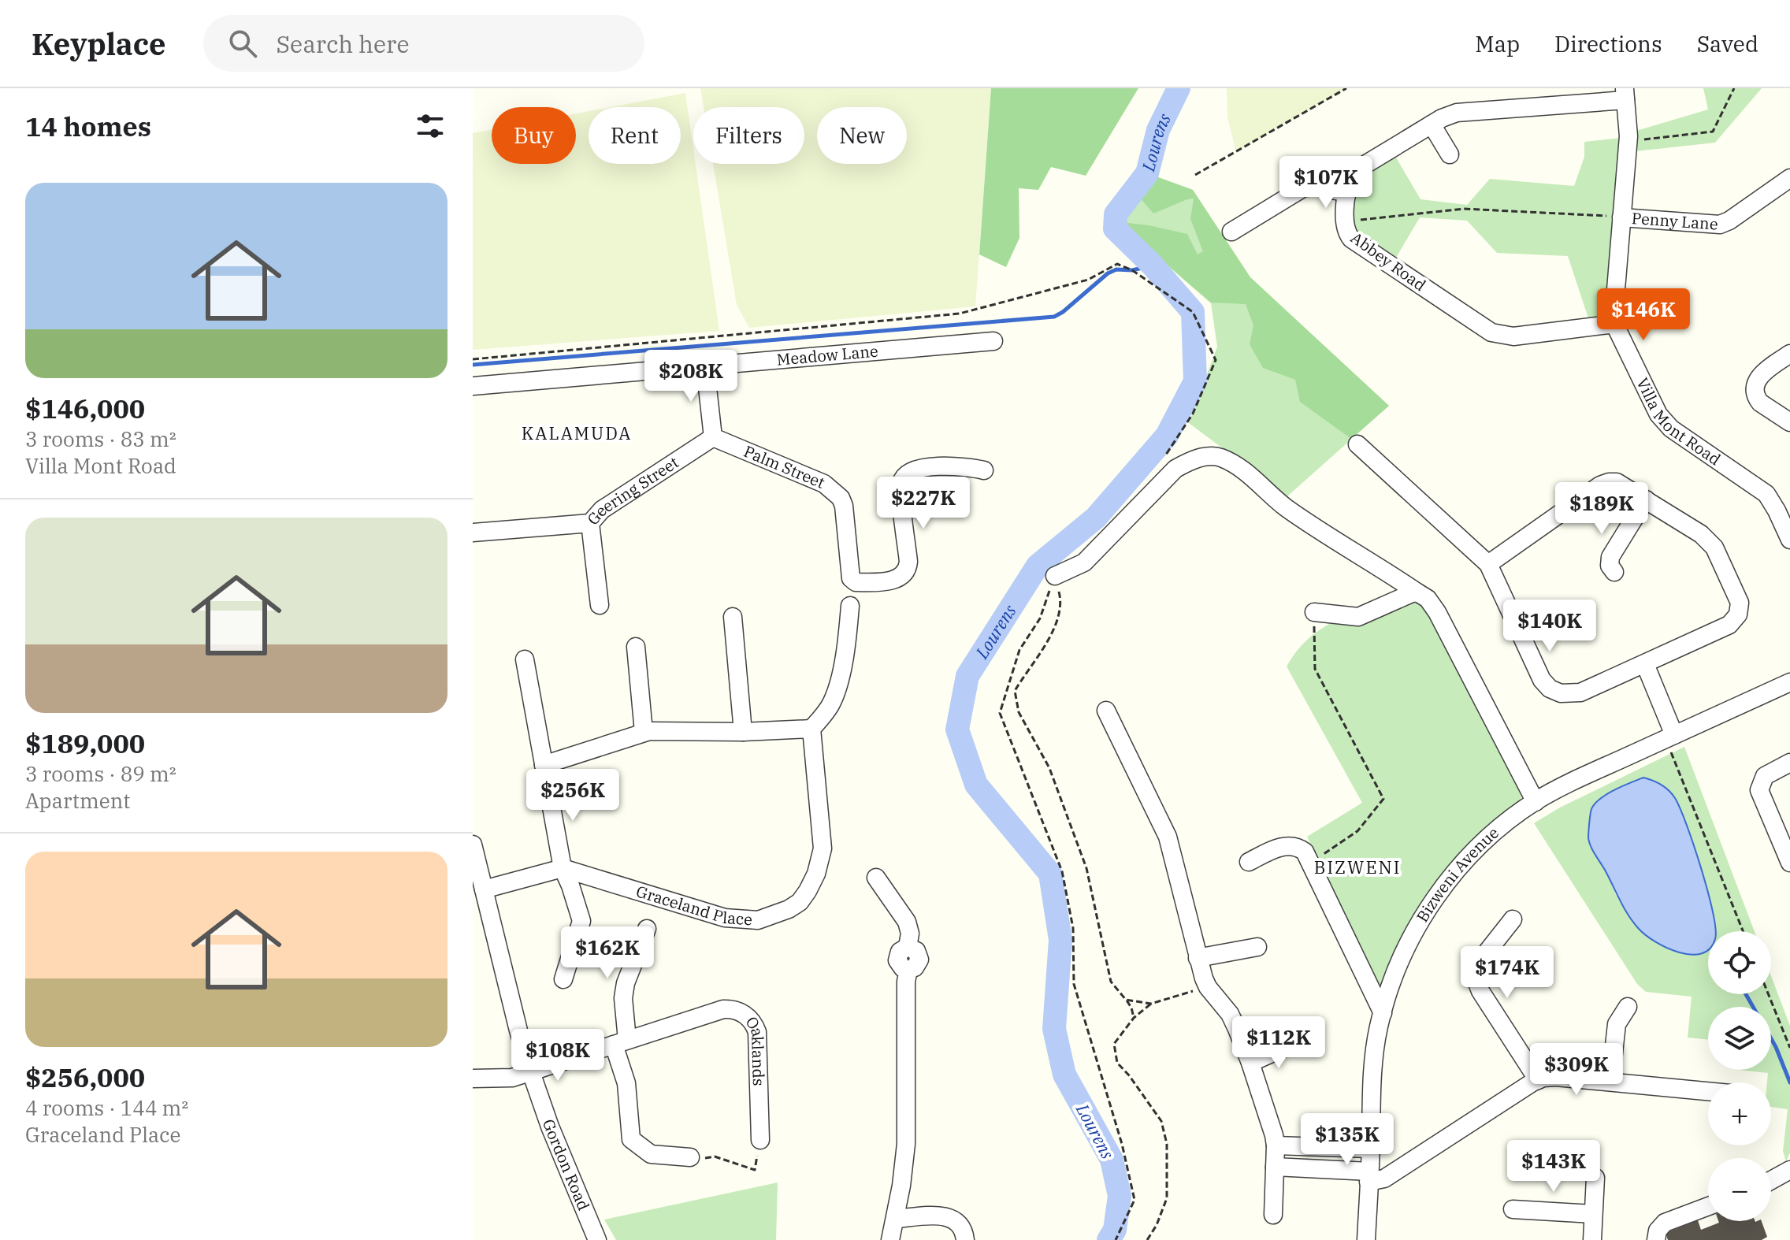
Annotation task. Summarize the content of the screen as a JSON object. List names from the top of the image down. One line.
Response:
{"streets":{"street":["Penny Lane","Abbey Road","Meadow Lane","Villa Mont Road","Palm Street","Geering Street","Bizweni Avenue","Graceland Place","Oaklands","Gordon Road"]},"crossings":[["Penny Lane","Villa Mont Road"],["Abbey Road","Villa Mont Road"],["Palm Street","Geering Street"],["Oaklands","Gordon Road"]],"districts":["KALAMUDA","BIZWENI"],"water":["Lourens"],"page":{"header":"Keyplace","search":"Search here","nav":["Map","Directions","Saved"],"heading":"14 homes","chip":["Buy","Rent","Filters","New"],"price":["$107K","$146K","$208K","$227K","$189K","$140K","$256K","$162K","$174K","$112K","$108K","$309K","$135K","$143K"],"list":[{"name":"$146,000","note":"3 rooms · 83 m² · Villa Mont Road"},{"name":"$189,000","note":"3 rooms · 89 m² · Apartment"},{"name":"$256,000","note":"4 rooms · 144 m² · Graceland Place"}],"map_buttons":["+","−"]}}
